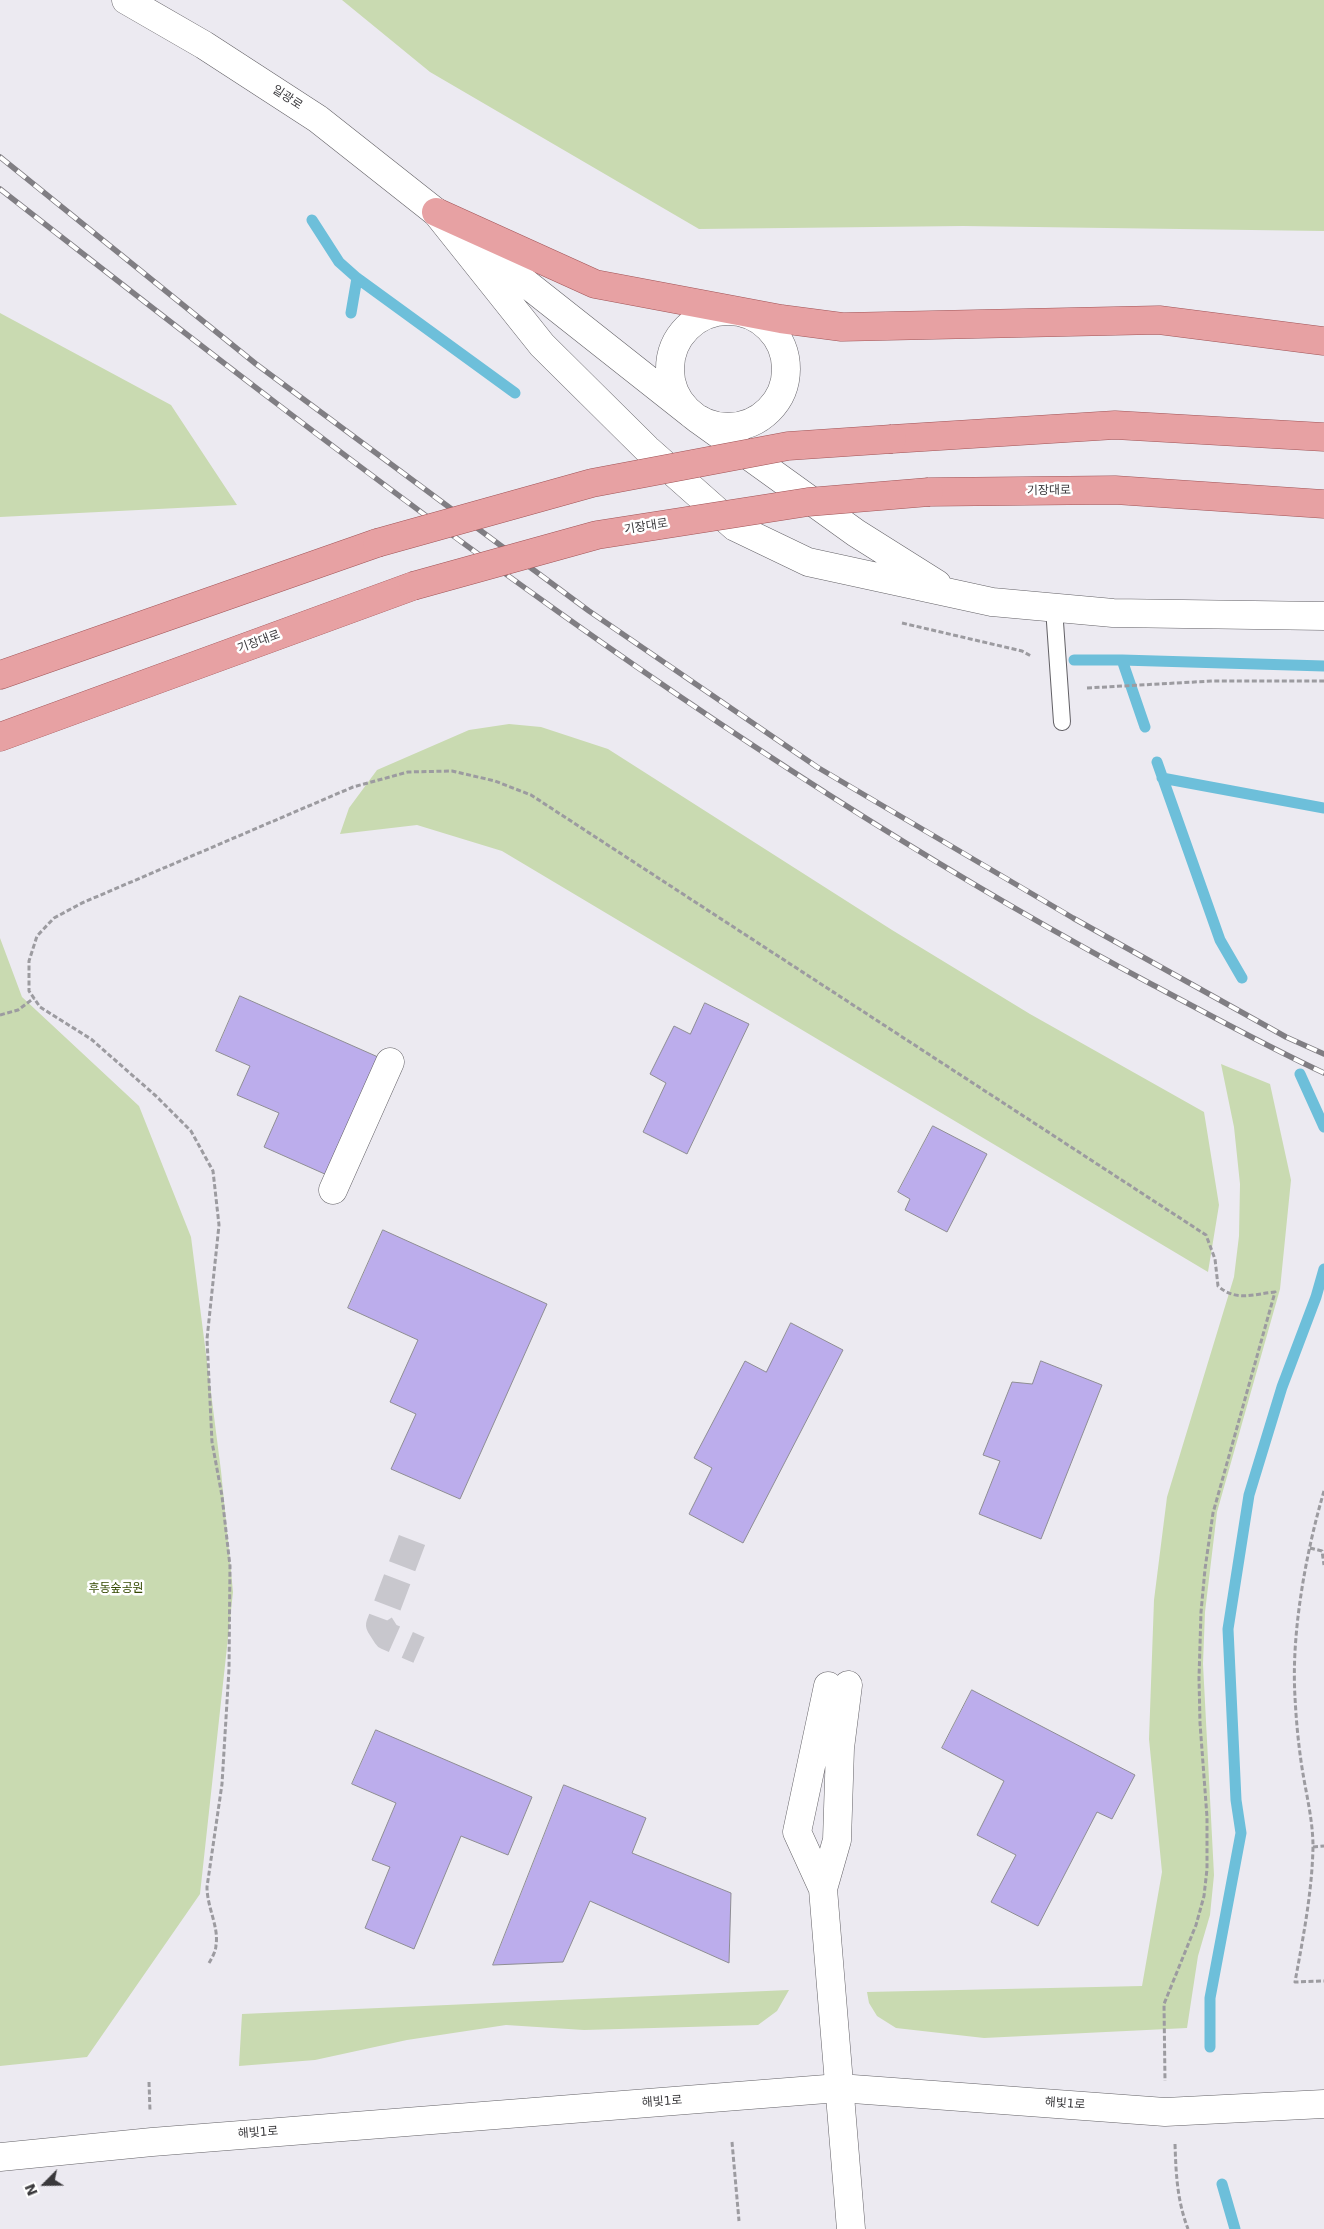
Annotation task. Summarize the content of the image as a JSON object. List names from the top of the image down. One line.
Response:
{"streets":{"main road":["일광로","기장대로","해빛1로"]},"parks":["후동숲공원"],"north":"bottom left"}
